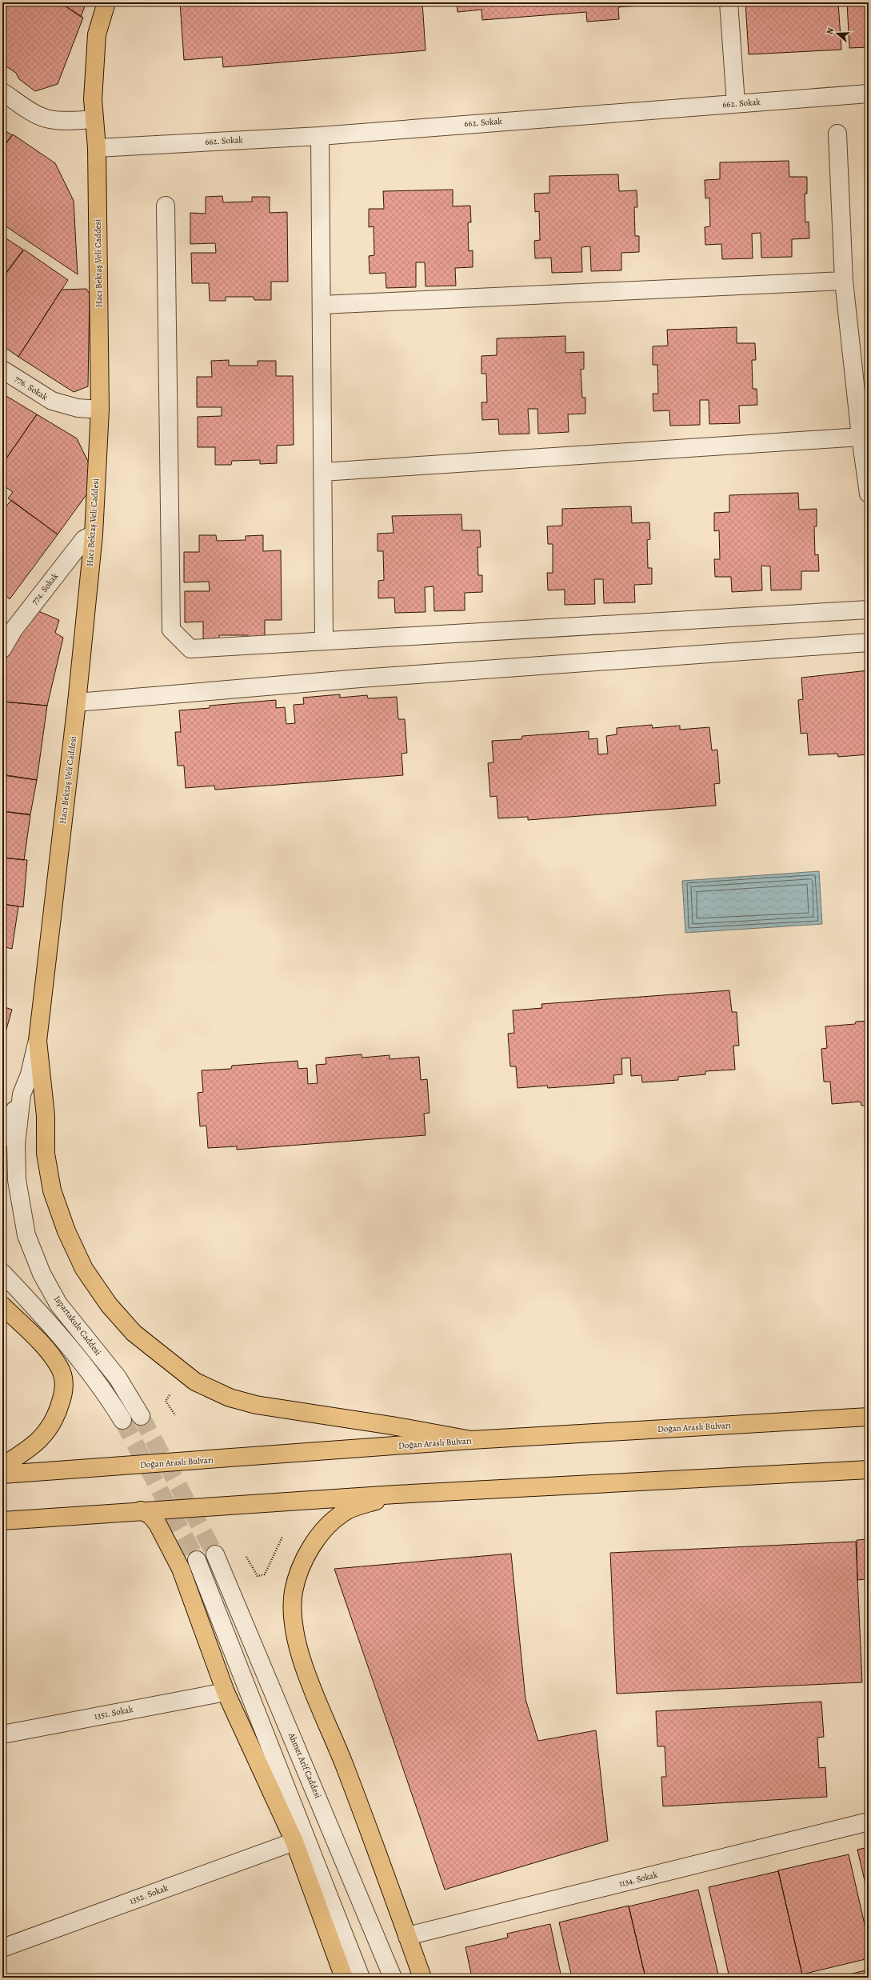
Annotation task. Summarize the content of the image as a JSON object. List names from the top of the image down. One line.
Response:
{"streets":{"main road":["Hacı Bektaş Veli Caddesi","Doğan Araslı Bulvarı"],"street":["662. Sokak","776. Sokak","774. Sokak","Ispartakule Caddesi","1351. Sokak","Ahmet Arif Caddesi","1134. Sokak","1352. Sokak"]},"crossings":[["662. Sokak","Hacı Bektaş Veli Caddesi"],["Hacı Bektaş Veli Caddesi","776. Sokak"],["Hacı Bektaş Veli Caddesi","774. Sokak"],["Hacı Bektaş Veli Caddesi","Ispartakule Caddesi"],["Hacı Bektaş Veli Caddesi","Doğan Araslı Bulvarı"]],"north":"left"}
